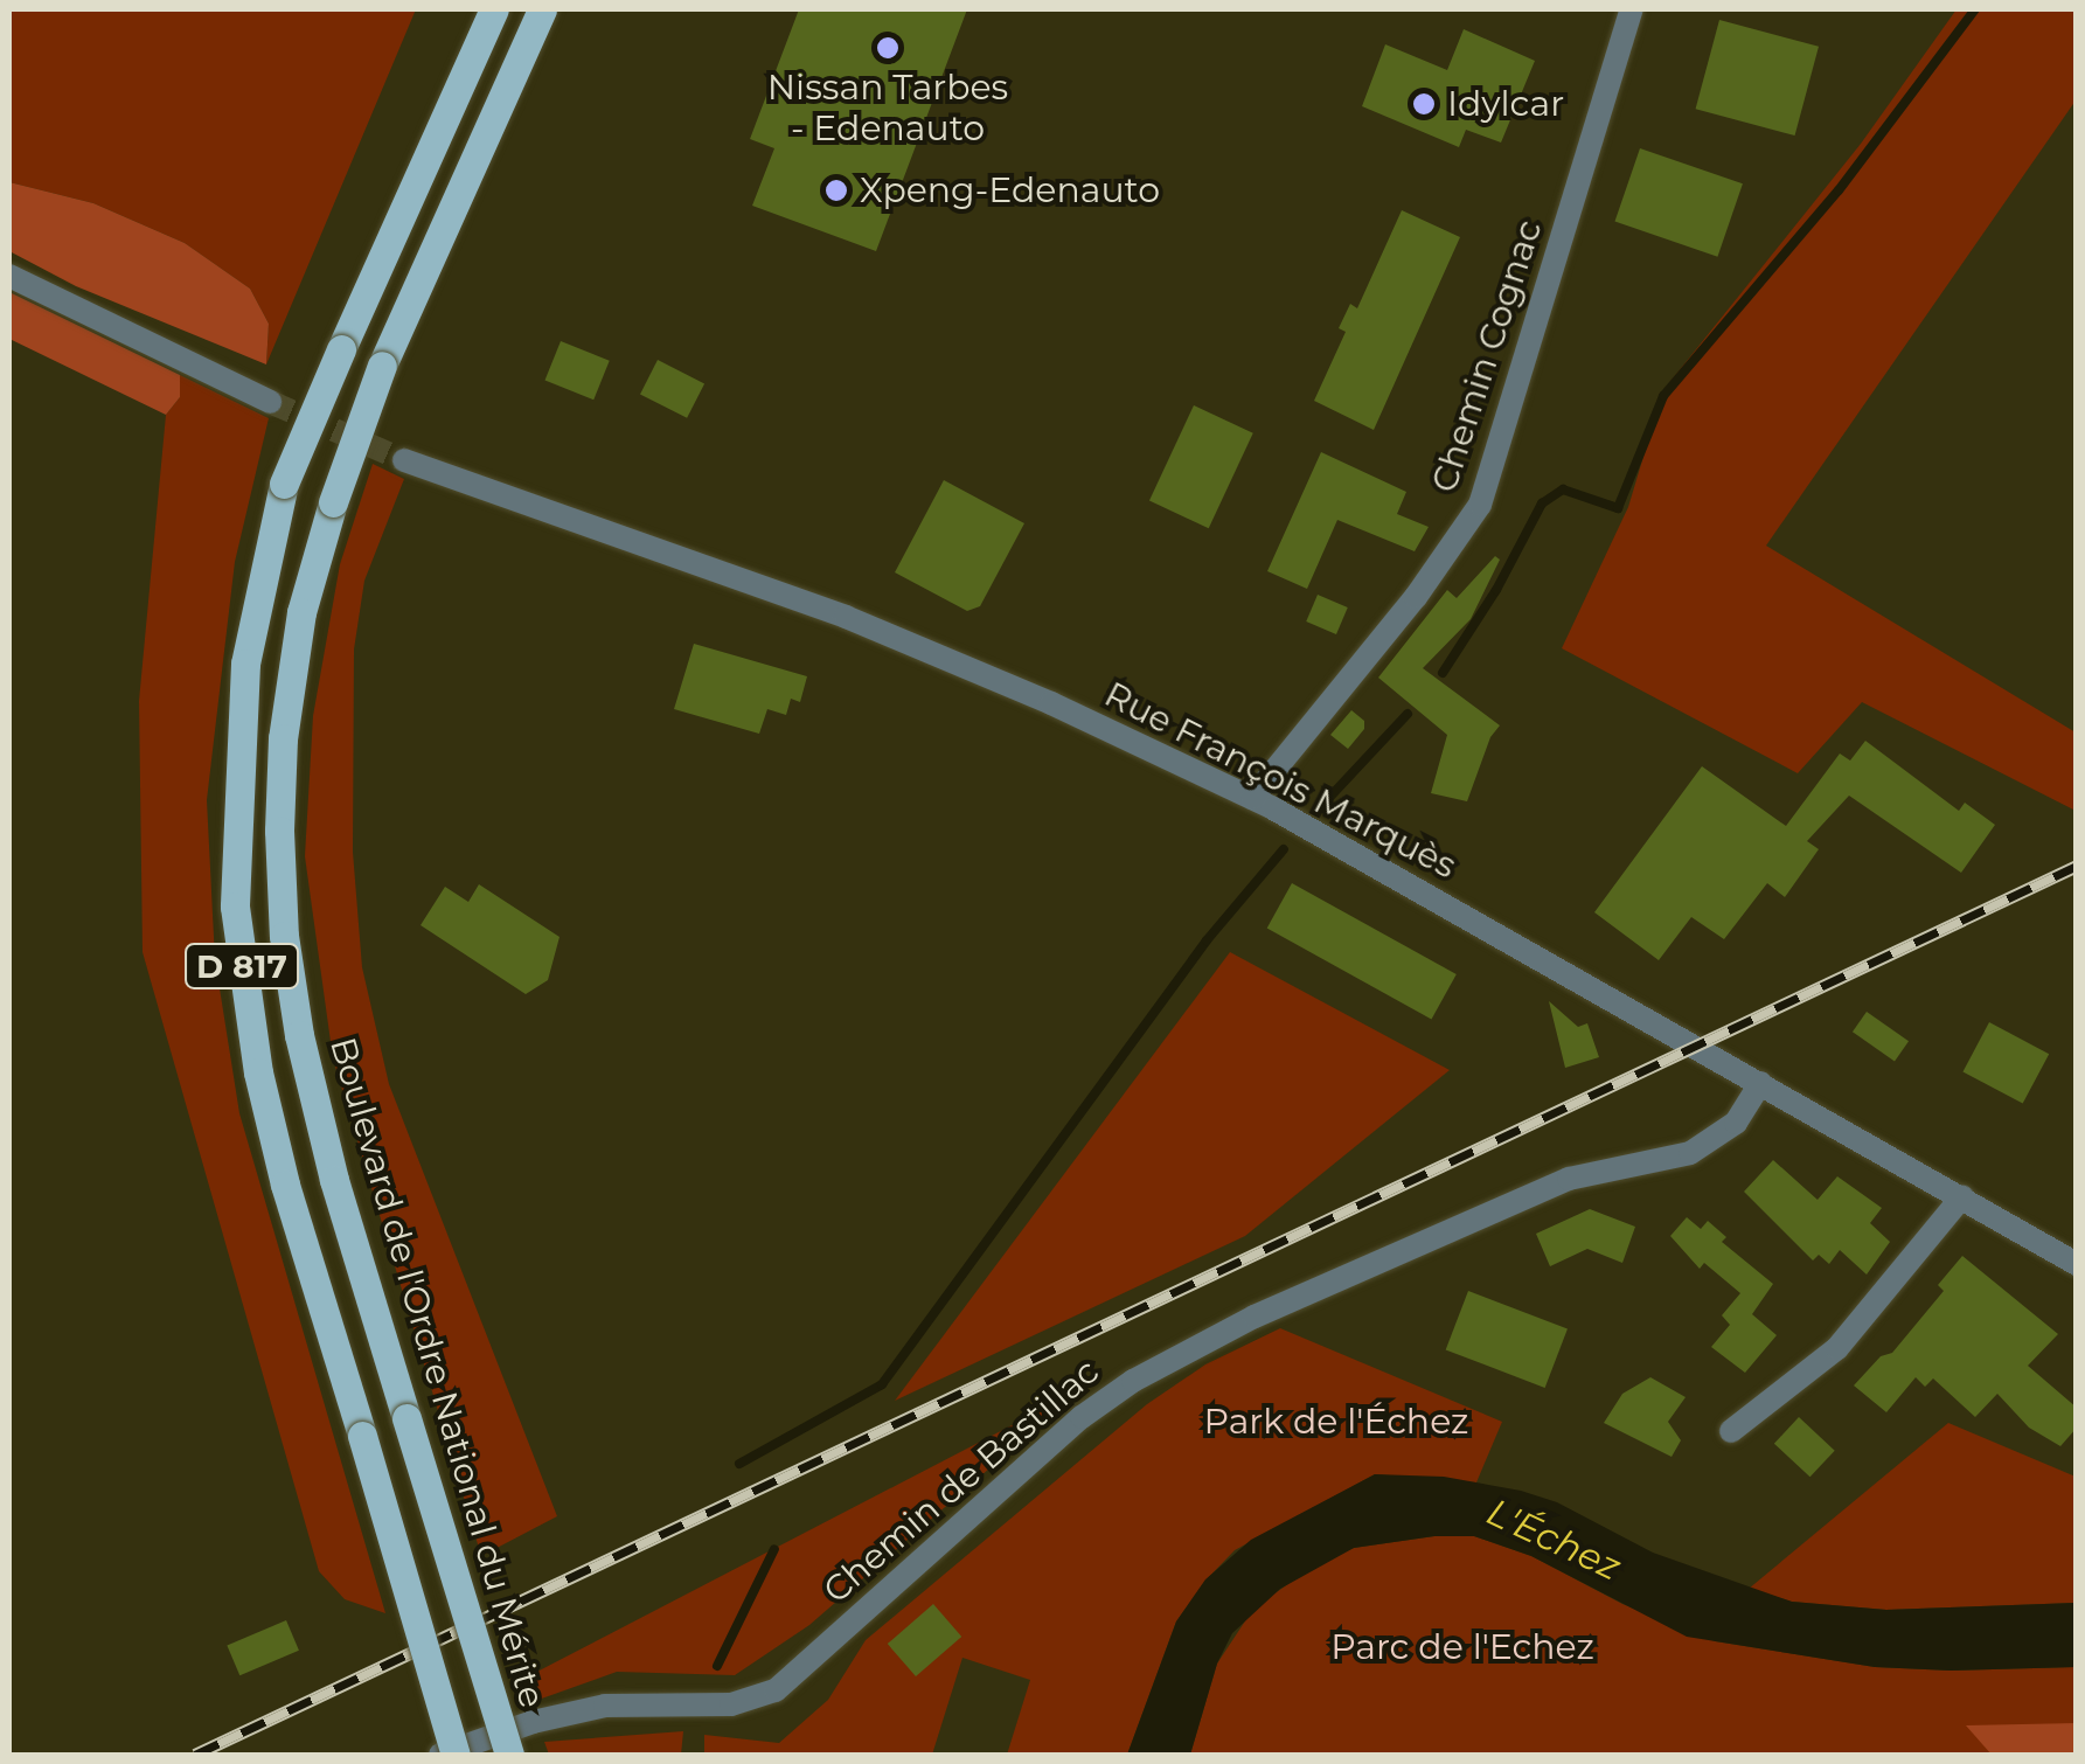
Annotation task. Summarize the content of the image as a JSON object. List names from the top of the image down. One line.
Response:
{"streets":{"main road":["D 817","Boulevard de l'Ordre National du Mérite"],"street":["Chemin Cognac","Rue François Marquès","Chemin de Bastillac"]},"crossings":[["Chemin Cognac","Rue François Marquès"],["Rue François Marquès","Chemin de Bastillac"]],"water":["L'Échez"],"parks":["Park de l'Échez","Parc de l'Echez"],"places":["Nissan Tarbes - Edenauto","Idylcar","Xpeng-Edenauto"]}
